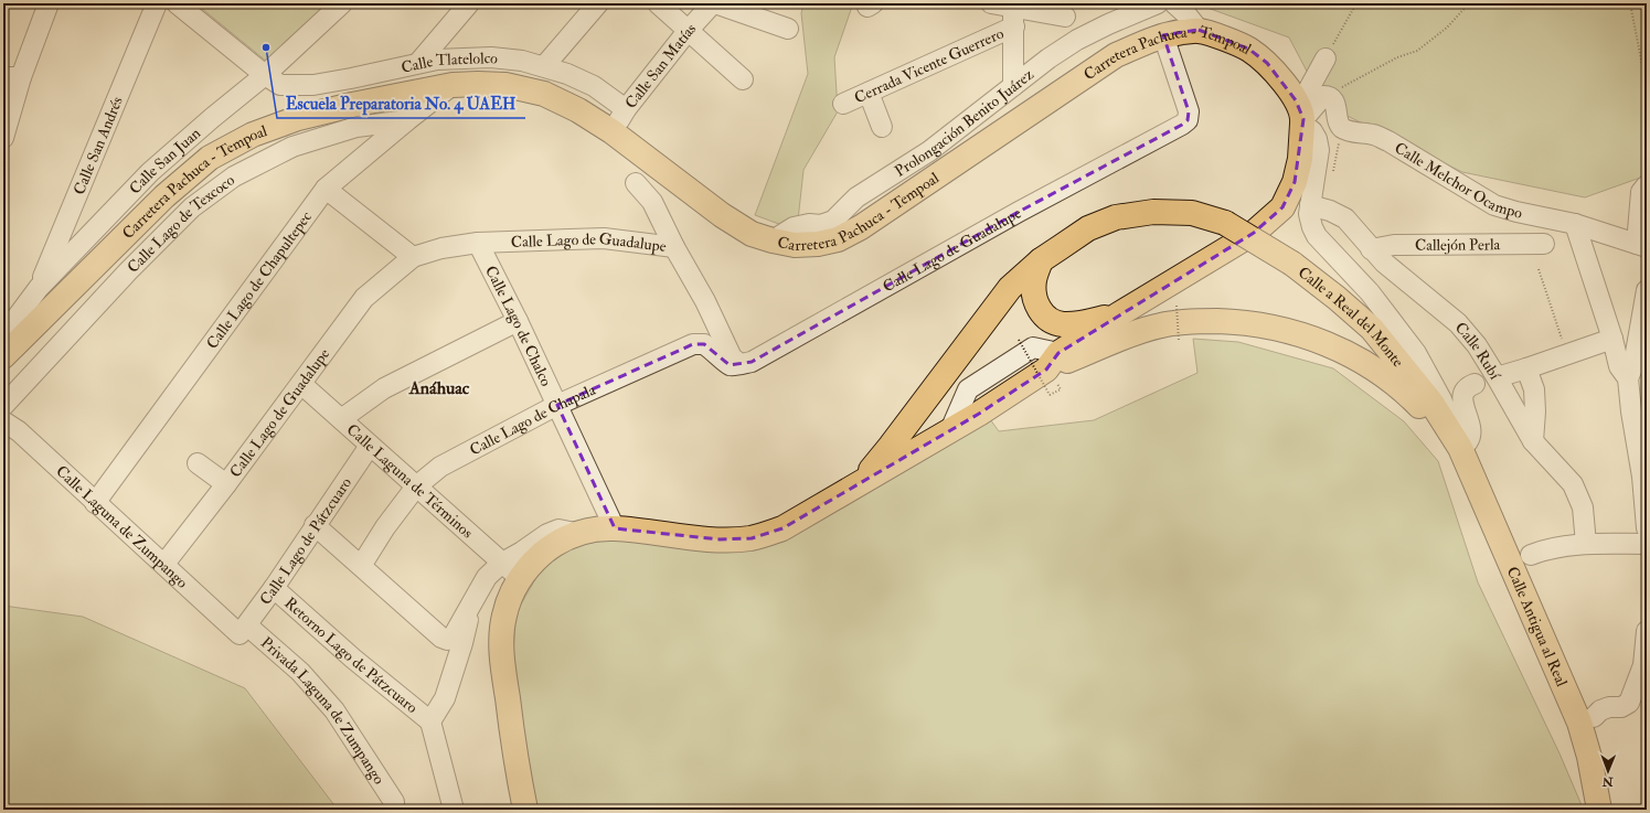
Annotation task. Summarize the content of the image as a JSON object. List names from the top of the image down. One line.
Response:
{"streets":{"main road":["Carretera Pachuca - Tempoal","Calle a Real del Monte","Calle Antigua al Real"],"street":["Calle Tlatelolco","Cerrada Vicente Guerrero","Calle San Matías","Prolongación Benito Juárez","Calle San Andrés","Calle San Juan","Calle Melchor Ocampo","Calle Lago de Texcoco","Callejón Perla","Calle Lago de Guadalupe","Calle Lago de Chapultepec","Calle Lago de Chalco","Calle Rubí","Calle Lago de Chapala","Calle Laguna de Términos","Calle Laguna de Zumpango","Calle Lago de Pátzcuaro","Retorno Lago de Pátzcuaro","Privada Laguna de Zumpango"]},"crossings":[["Calle Tlatelolco","Calle San Matías"],["Calle Tlatelolco","Calle San Juan"],["Calle San Matías","Carretera Pachuca - Tempoal"],["Carretera Pachuca - Tempoal","Prolongación Benito Juárez"],["Carretera Pachuca - Tempoal","Calle Melchor Ocampo"],["Carretera Pachuca - Tempoal","Calle Lago de Guadalupe"],["Carretera Pachuca - Tempoal","Calle Lago de Chapultepec"],["Calle San Andrés","Calle San Juan"],["Calle Lago de Texcoco","Calle Lago de Chapultepec"],["Callejón Perla","Calle Rubí"],["Calle Lago de Guadalupe","Calle Lago de Chalco"],["Calle Lago de Guadalupe","Calle Lago de Chapala"],["Calle Lago de Guadalupe","Calle Laguna de Términos"],["Calle Lago de Guadalupe","Calle Laguna de Zumpango"],["Calle Lago de Chapultepec","Calle Laguna de Zumpango"],["Calle a Real del Monte","Calle Antigua al Real"],["Calle Lago de Chalco","Calle Lago de Chapala"],["Calle Lago de Chapala","Calle Laguna de Términos"],["Calle Laguna de Términos","Calle Lago de Pátzcuaro"],["Calle Laguna de Zumpango","Calle Lago de Pátzcuaro"],["Calle Laguna de Zumpango","Privada Laguna de Zumpango"],["Calle Lago de Pátzcuaro","Retorno Lago de Pátzcuaro"],["Calle Lago de Pátzcuaro","Privada Laguna de Zumpango"]],"districts":["Anáhuac"],"places":["Escuela Preparatoria No. 4 UAEH"],"north":"bottom"}
